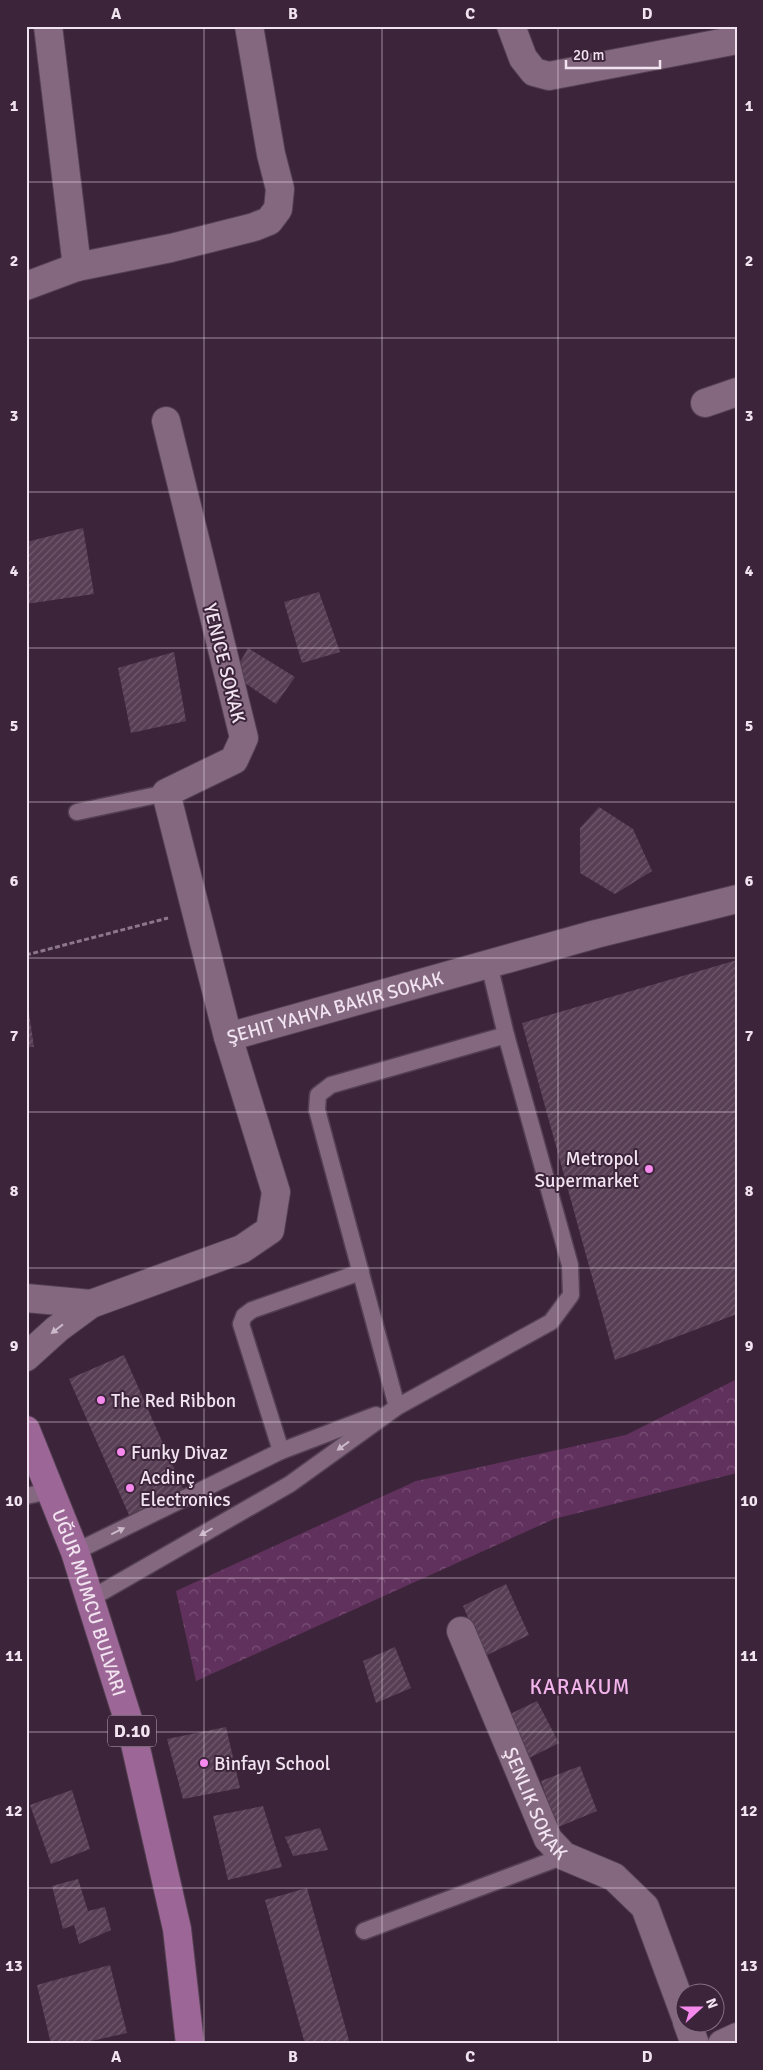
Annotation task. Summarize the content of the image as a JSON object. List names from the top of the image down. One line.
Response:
{"streets":{"main road":["D.10"],"street":["YENICE SOKAK","ŞENLIK SOKAK"]},"districts":["KARAKUM"],"places":["Metropol Supermarket","The Red Ribbon","Funky Divaz","Acdinç Electronics","Binfayı School"],"scale_bar":"20 m","north":"right","grid":{"columns":["A","B","C","D"],"rows":["1","2","3","4","5","6","7","8","9","10","11","12","13"]}}
